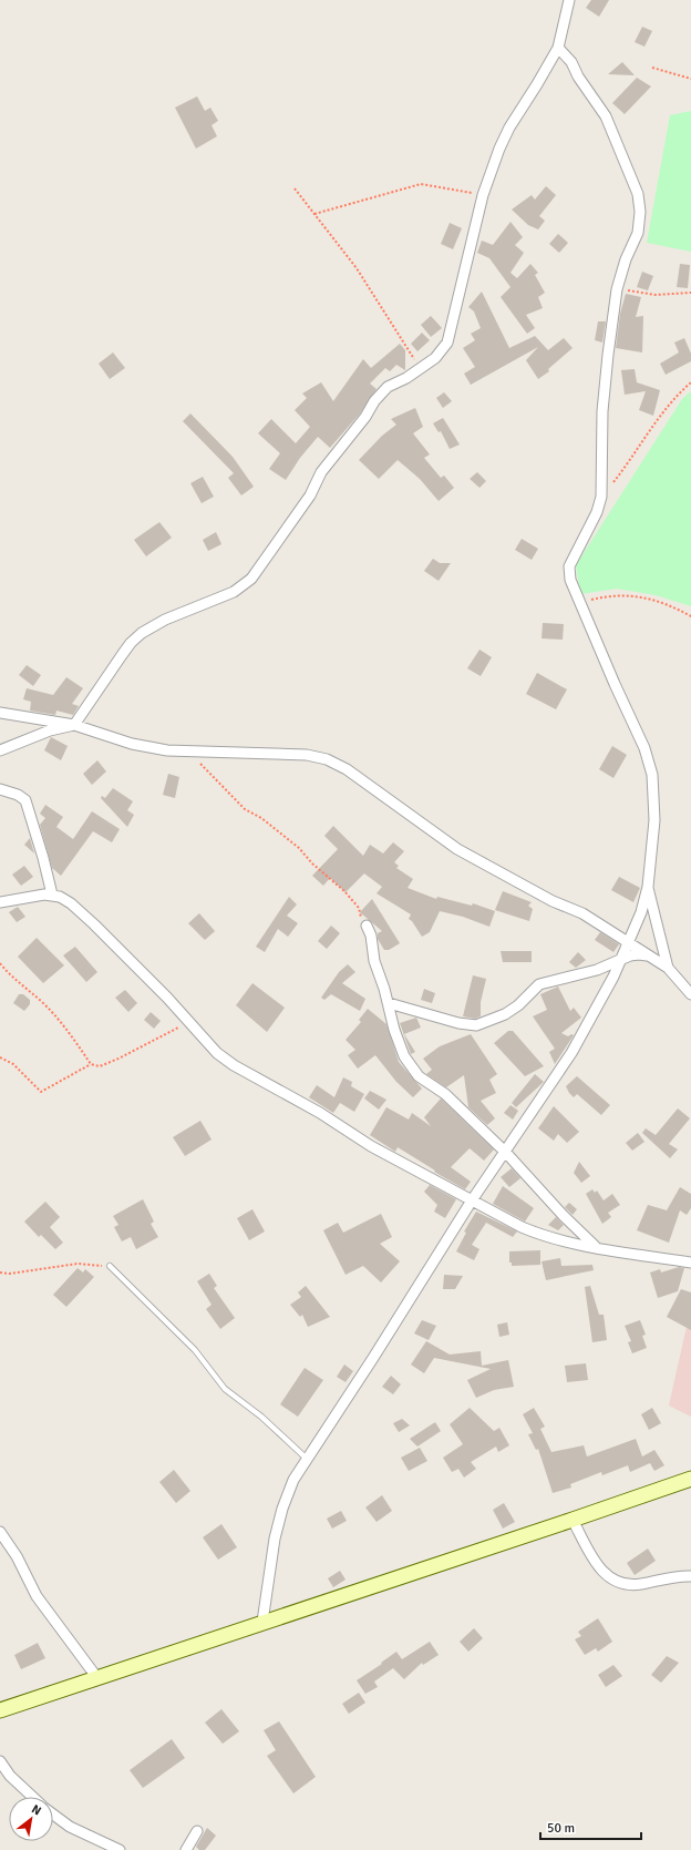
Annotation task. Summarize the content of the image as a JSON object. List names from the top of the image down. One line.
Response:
{"scale_bar":"50 m","north":"top right"}
